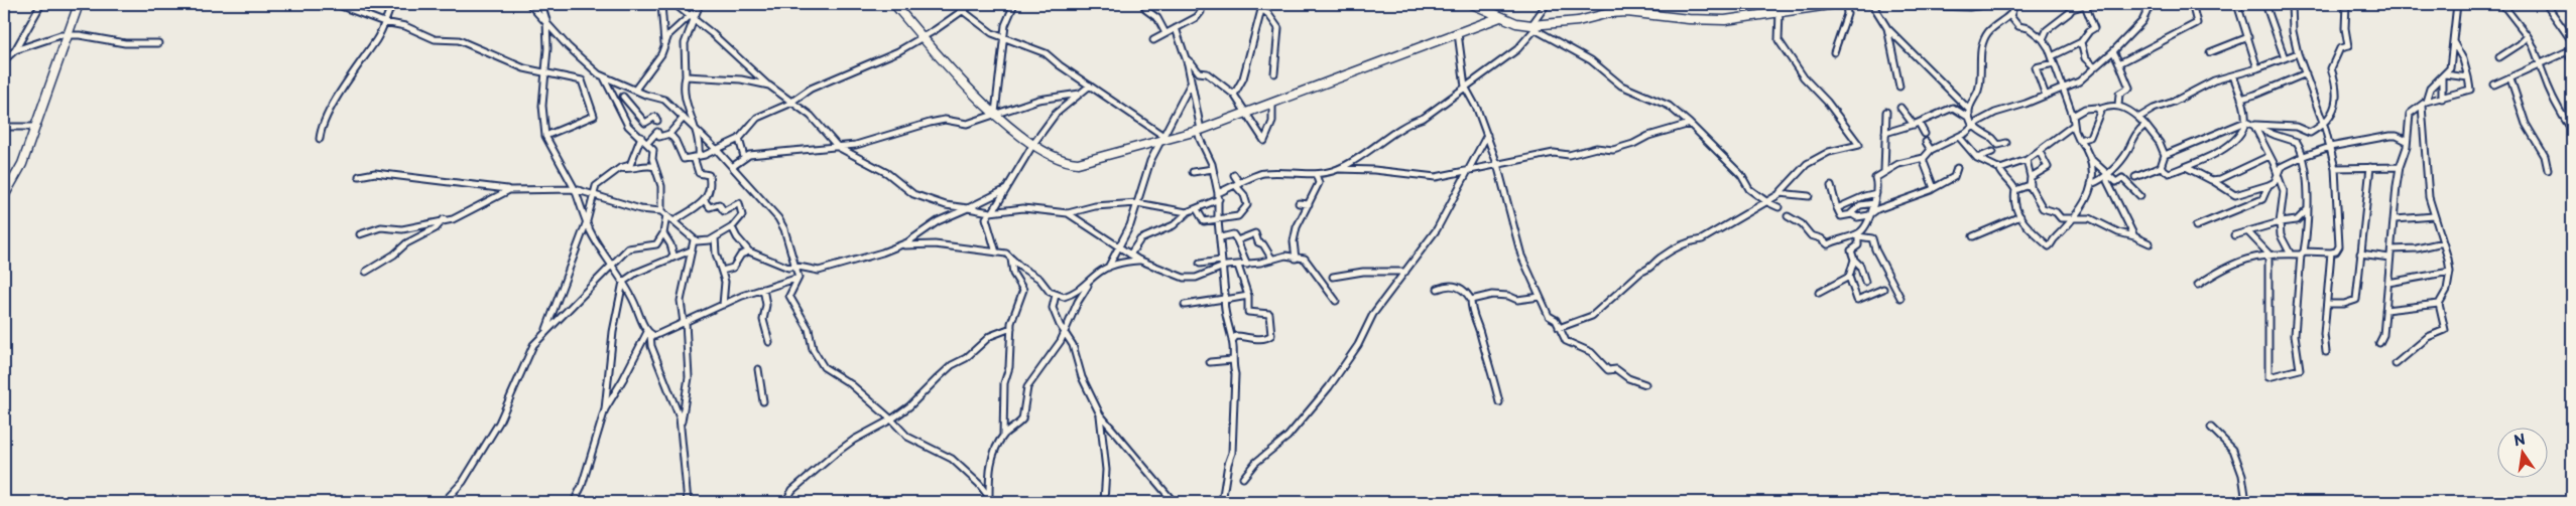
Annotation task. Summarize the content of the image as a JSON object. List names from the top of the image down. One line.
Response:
{"north":"top"}
